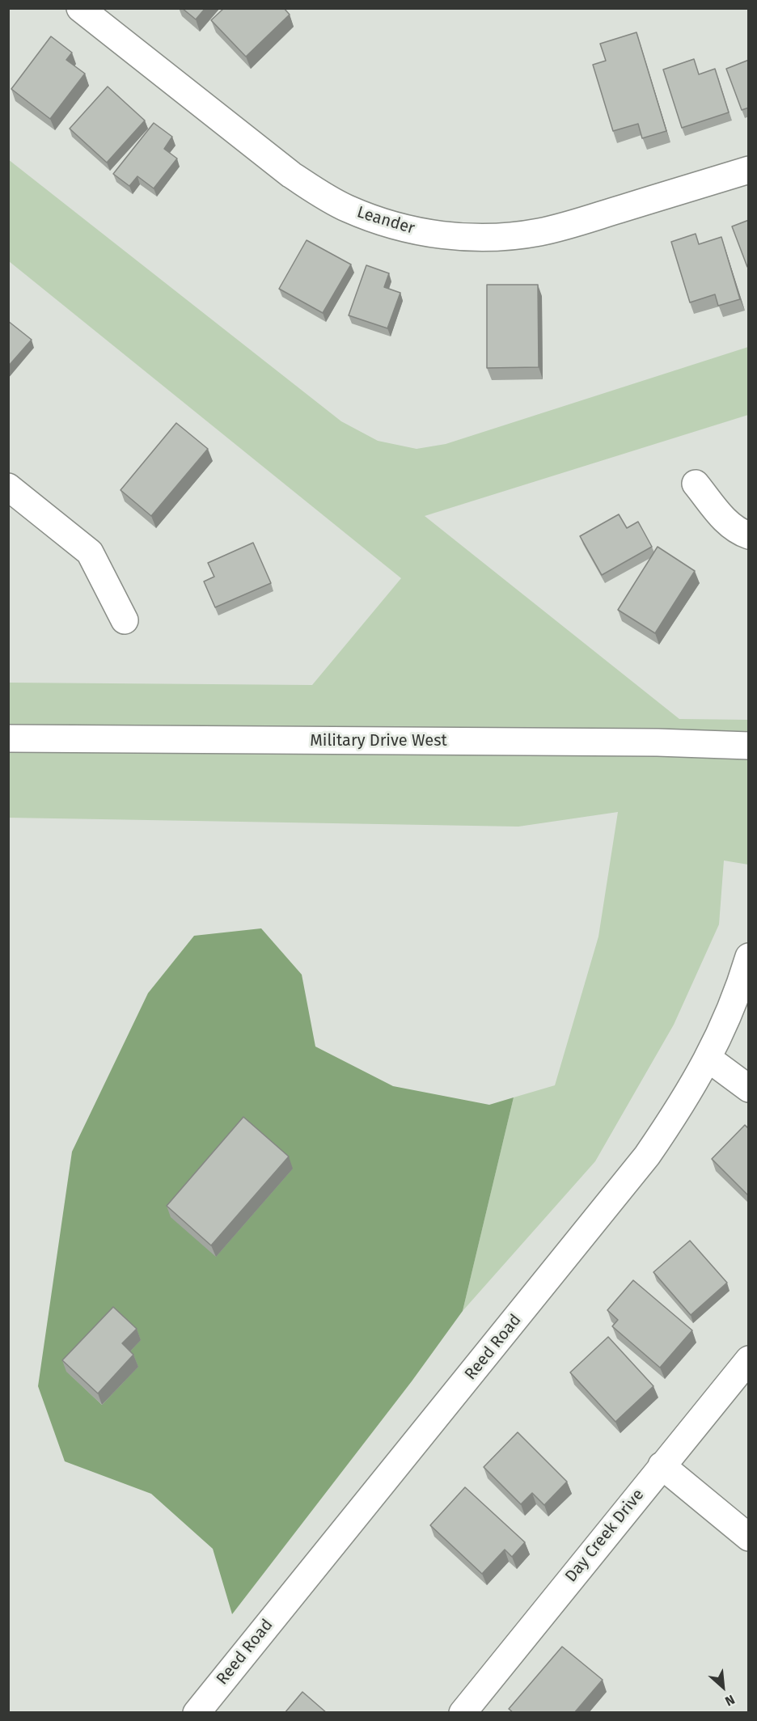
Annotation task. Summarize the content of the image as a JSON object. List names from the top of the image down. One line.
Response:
{"streets":{"street":["Leander","Military Drive West","Reed Road","Day Creek Drive"]},"north":"bottom right"}
